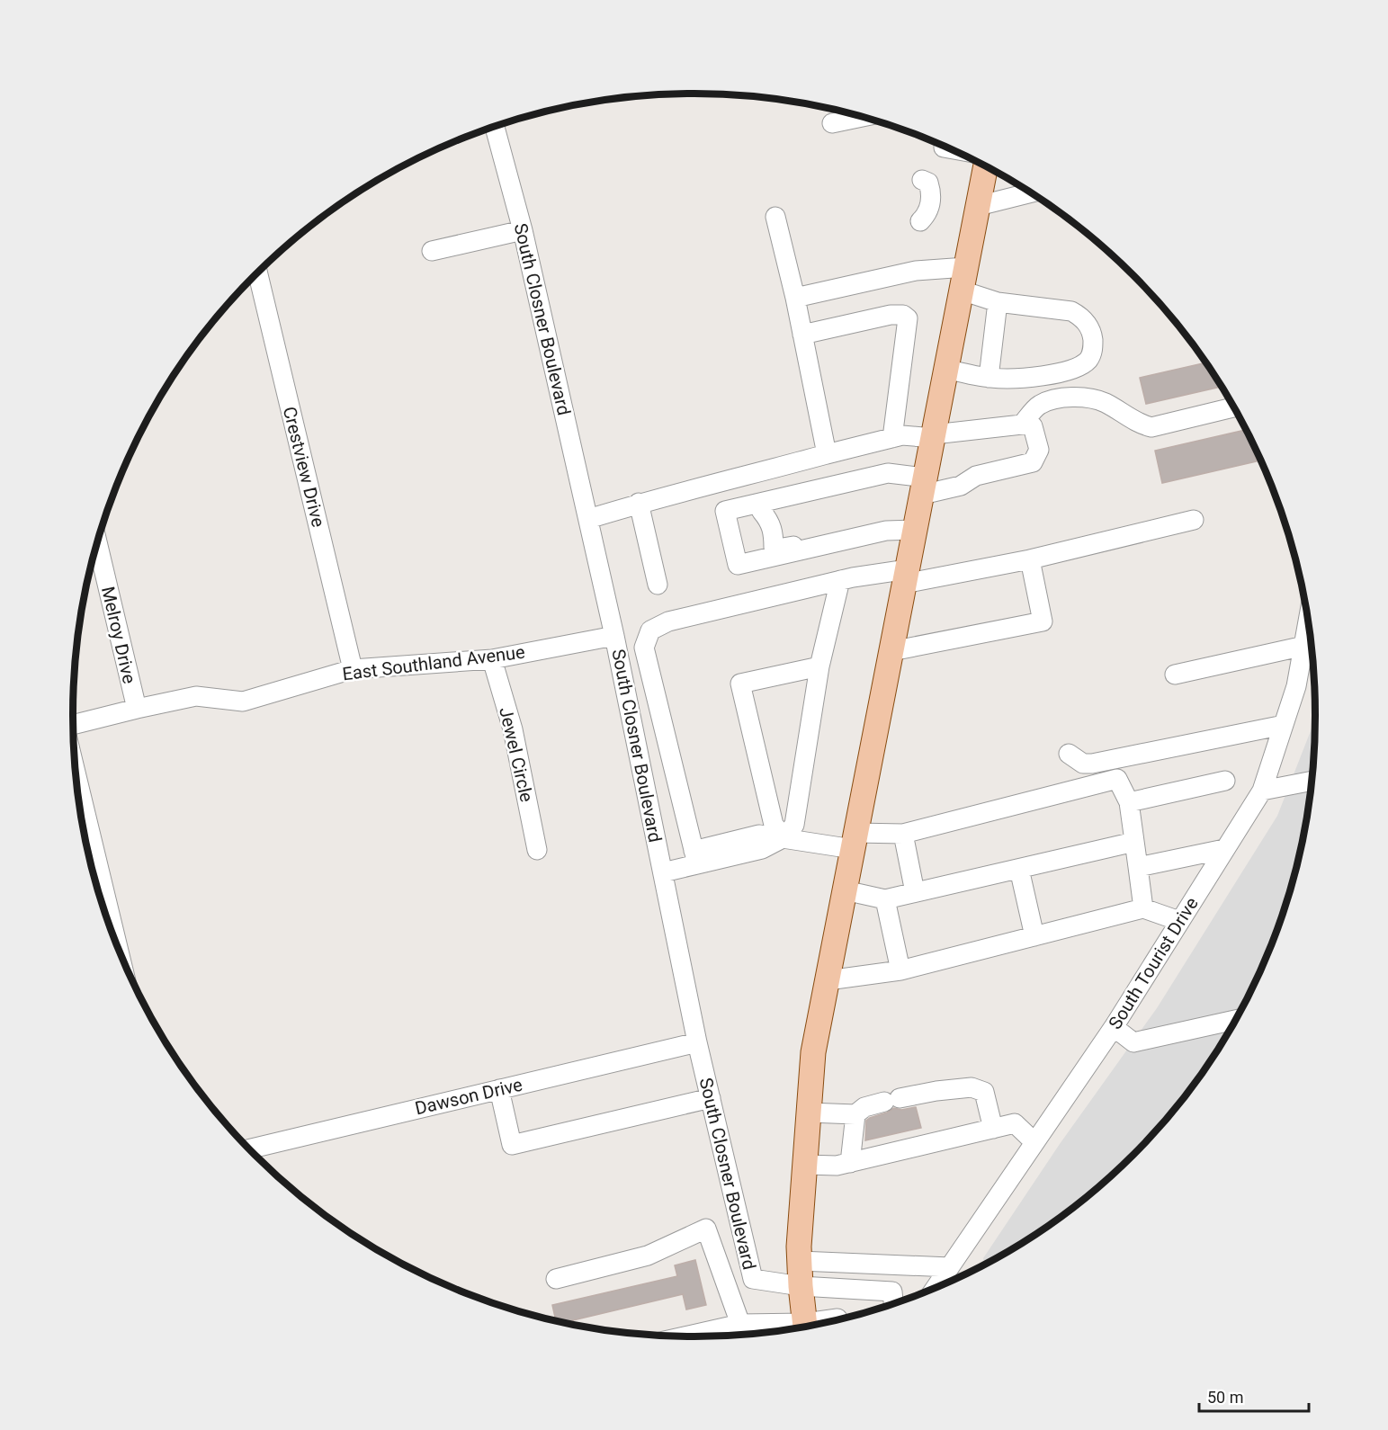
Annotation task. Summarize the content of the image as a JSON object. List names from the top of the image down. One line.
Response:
{"streets":{"street":["South Closner Boulevard","Crestview Drive","Melroy Drive","East Southland Avenue","Jewel Circle","South Tourist Drive","Dawson Drive"]},"crossings":[["South Closner Boulevard","East Southland Avenue"],["South Closner Boulevard","Dawson Drive"],["Crestview Drive","East Southland Avenue"],["Melroy Drive","East Southland Avenue"],["East Southland Avenue","Jewel Circle"]],"scale_bar":"50 m"}
